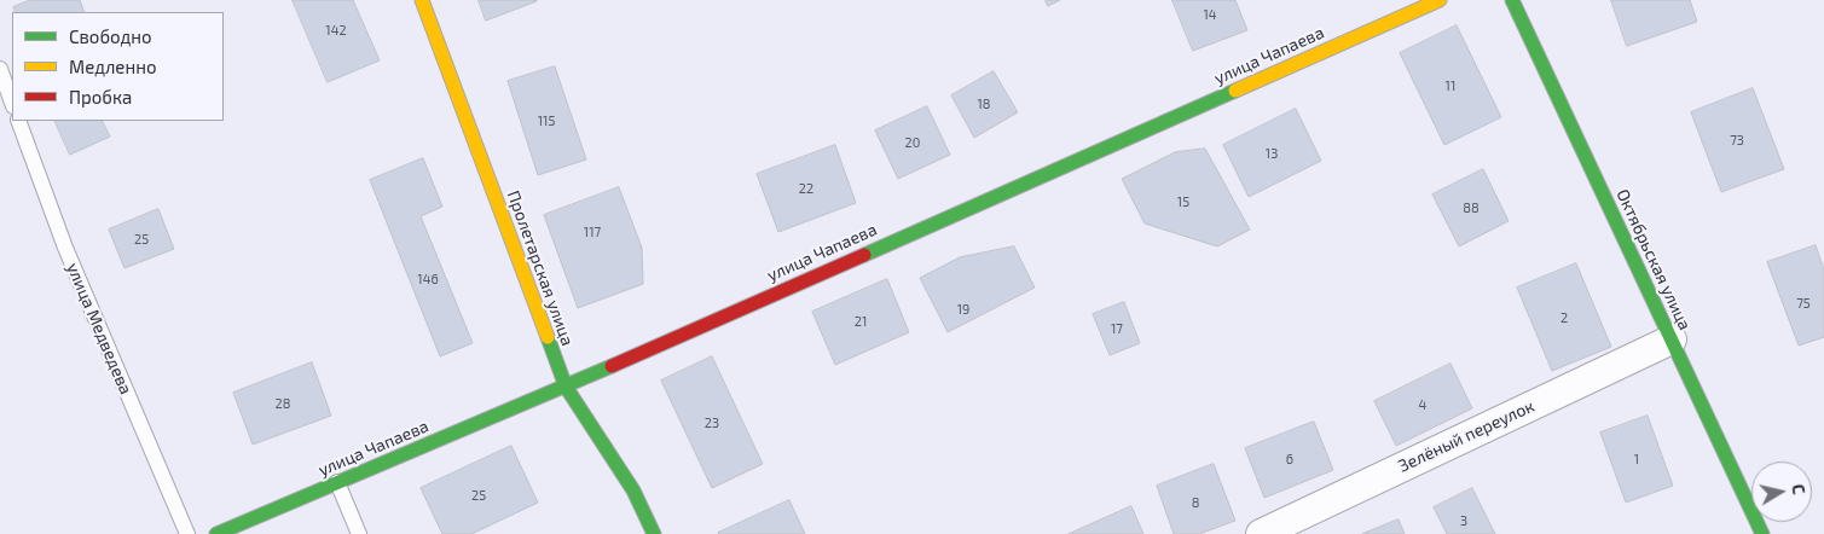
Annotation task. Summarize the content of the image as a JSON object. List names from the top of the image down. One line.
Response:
{"streets":{"street":["улица Чапаева","Октябрьская улица","Пролетарская улица","Зелёный переулок"],"lane":["улица Медведева"]},"crossings":[["улица Чапаева","Пролетарская улица"],["Октябрьская улица","Зелёный переулок"]],"house_numbers":["14","142","11","18","115","73","20","13","22","15","88","117","25","146","75","19","2","21","17","28","4","23","6","1","25","8","3"],"legend":["Свободно","Медленно","Пробка"],"north":"right"}
